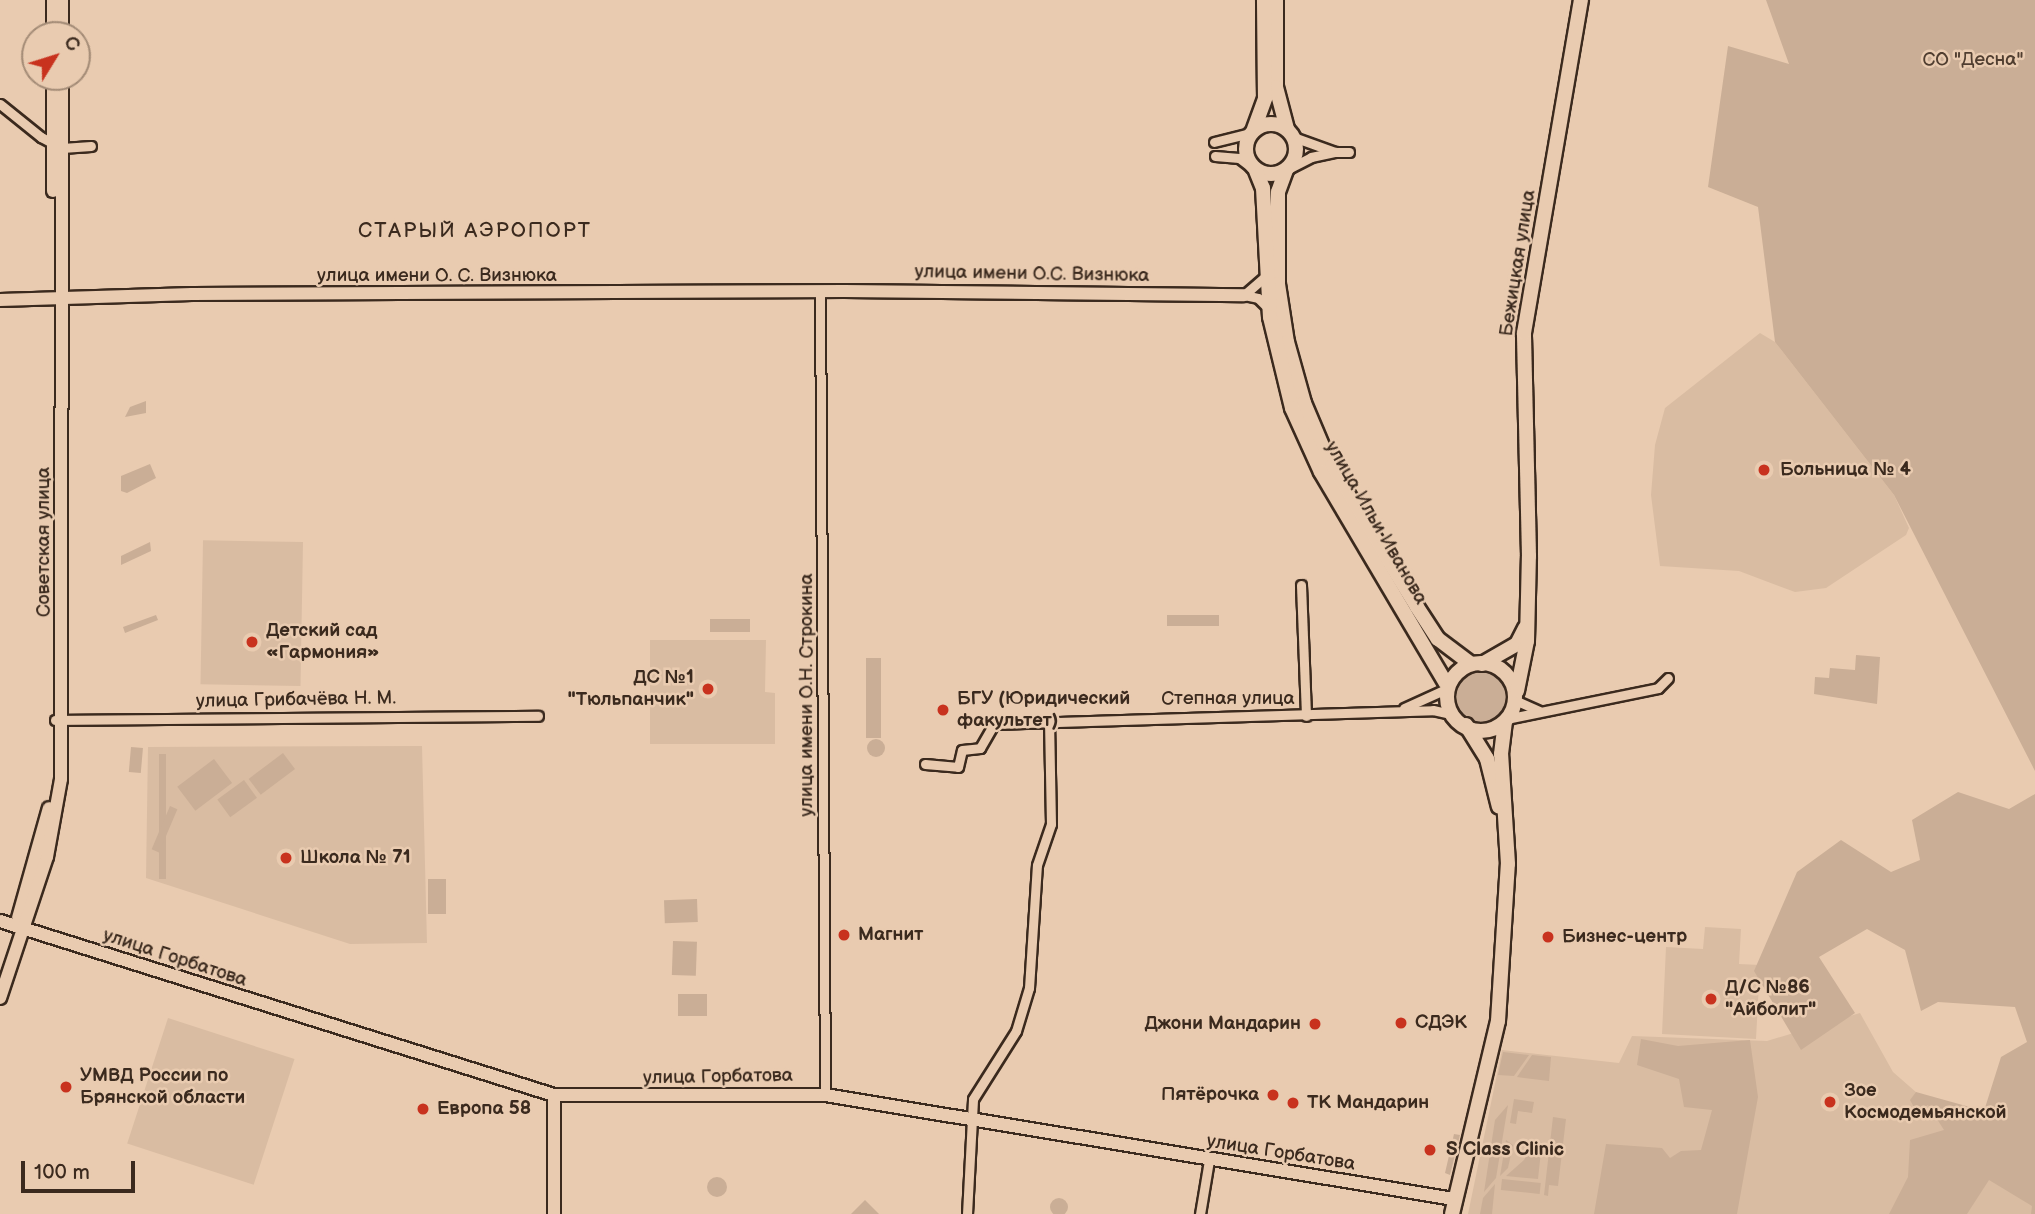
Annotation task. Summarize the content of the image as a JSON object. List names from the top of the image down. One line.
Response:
{"streets":{"main road":["Бежицкая улица","улица имени О.С. Визнюка","улица имени О. С. Визнюка","улица Ильи Иванова","Советская улица","улица Горбатова"],"street":["улица имени О.Н. Строкина","Степная улица","улица Грибачёва Н. М."]},"crossings":[["Бежицкая улица","улица Ильи Иванова"],["улица имени О.С. Визнюка","улица имени О. С. Визнюка"],["улица имени О.С. Визнюка","улица имени О.Н. Строкина"],["улица имени О. С. Визнюка","Советская улица"],["улица имени О. С. Визнюка","улица имени О.Н. Строкина"],["Советская улица","улица Грибачёва Н. М."],["Советская улица","улица Горбатова"],["улица имени О.Н. Строкина","улица Горбатова"]],"districts":["СТАРЫЙ АЭРОПОРТ"],"parks":["СО \"Десна\""],"places":["Больница № 4","Детский сад «Гармония»","ДС №1 \"Тюльпанчик\"","БГУ (Юридический факультет)","Школа № 71","Магнит","Бизнес-центр","Д/С №86 \"Айболит\"","СДЭК","Джони Мандарин","УМВД России по Брянской области","Пятёрочка","Зое Космодемьянской","ТК Мандарин","Европа 58","S Class Clinic"],"scale_bar":"100 m","north":"top right"}
